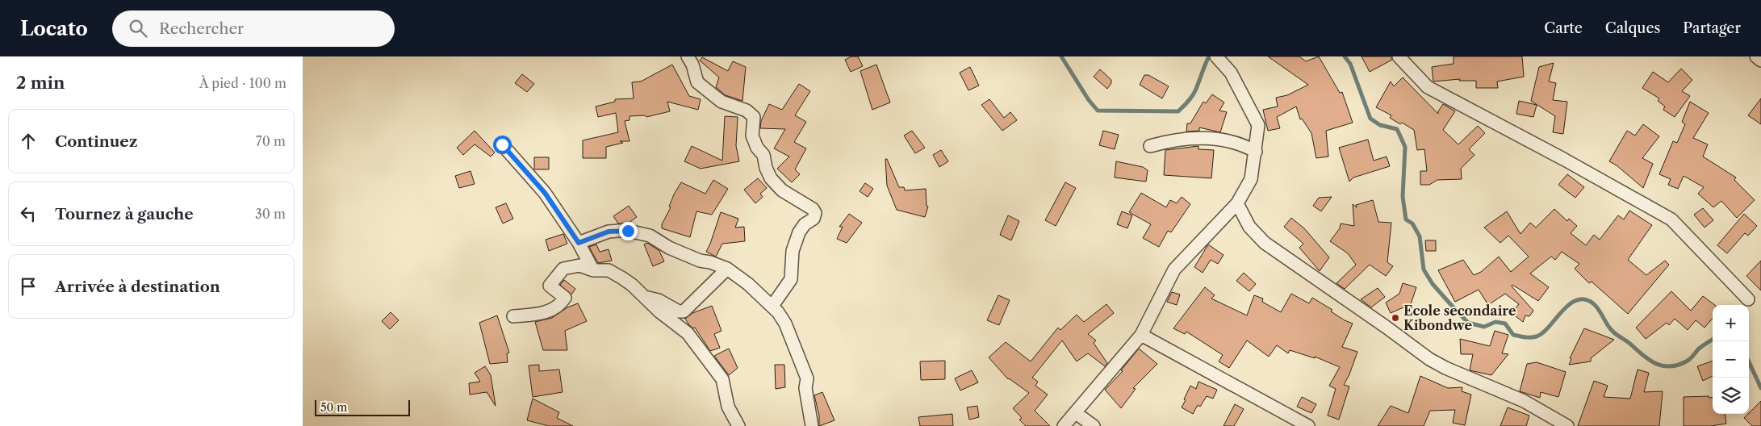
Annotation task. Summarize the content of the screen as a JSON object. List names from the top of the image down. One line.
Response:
{"places":["Ecole secondaire Kibondwe"],"scale_bar":"50 m","page":{"header":"Locato","search":"Rechercher","nav":["Carte","Calques","Partager"],"heading":["2 min","À pied · 100 m"],"list":[["Continuez","70 m"],["Tournez à gauche","30 m"],"Arrivée à destination"],"map_buttons":["+","−"],"scale":"50 m"}}
